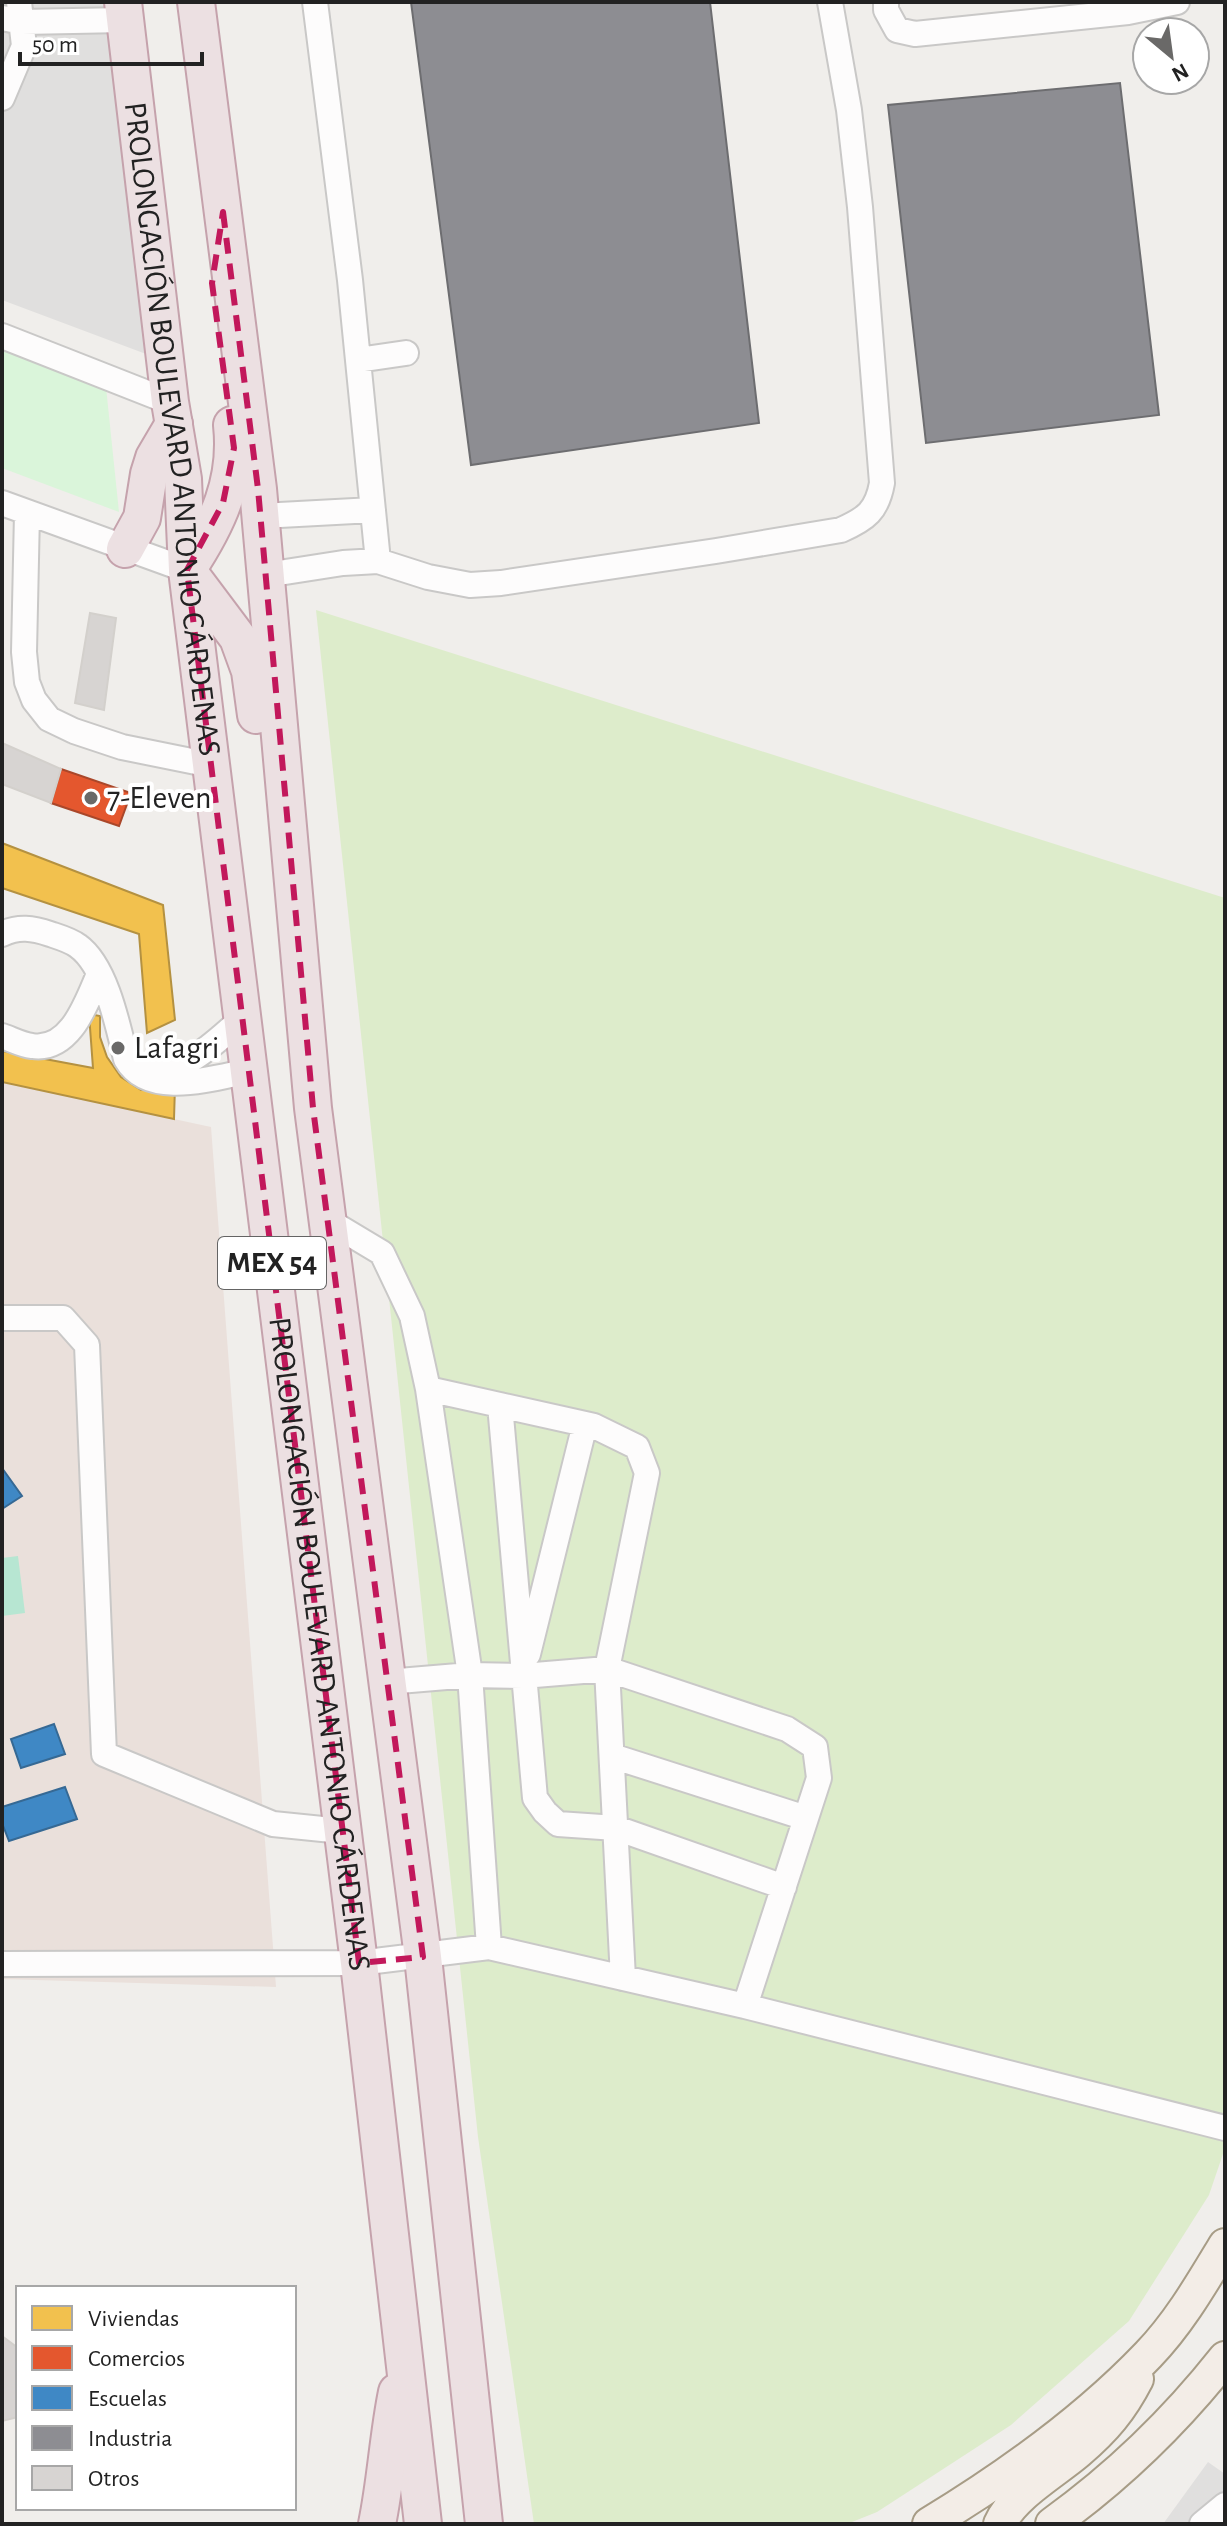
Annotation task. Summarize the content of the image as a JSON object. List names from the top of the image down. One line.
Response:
{"streets":{"highway":["PROLONGACIÓN BOULEVARD ANTONIO CÁRDENAS","MEX 54"]},"places":["7-Eleven","Lafagri"],"legend":["Viviendas","Comercios","Escuelas","Industria","Otros"],"scale_bar":"50 m","north":"bottom right"}
